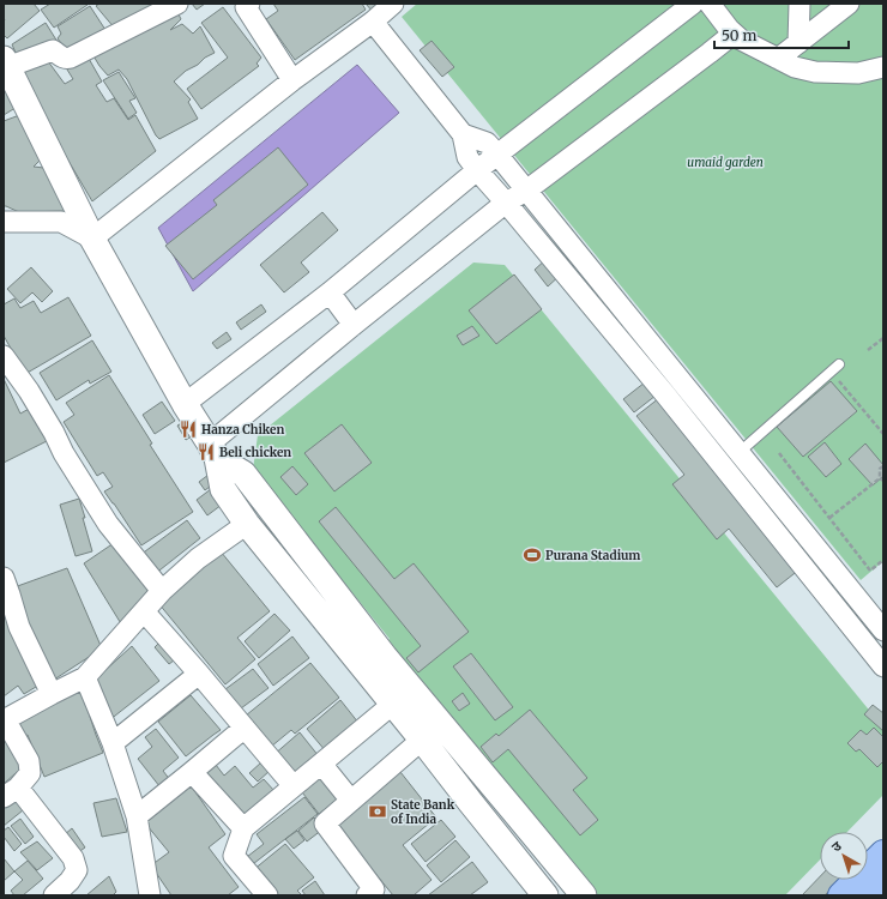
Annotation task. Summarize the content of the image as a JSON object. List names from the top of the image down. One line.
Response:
{"parks":["umaid garden"],"places":{"restaurant":["Hanza Chiken","Beli chicken"],"sports":["Purana Stadium"],"bank":["State Bank of India"]},"scale_bar":"50 m","north":"top left"}
